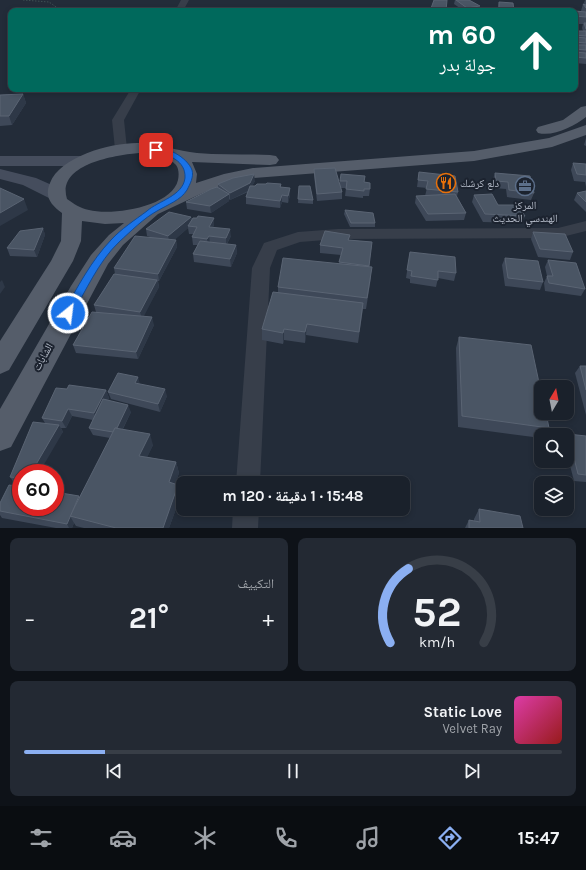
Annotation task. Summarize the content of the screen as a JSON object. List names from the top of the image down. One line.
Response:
{"streets":{"main road":["الشابات"]},"places":{"restaurant":["دلع كرشك"],"office":["المركز الهندسي الحديث"]},"north":"top","page":{"turn":["60 m","جولة بدر"],"limit":"60","trip":"15:48 · 1 دقيقة · 120 m","tile":"التكييف","heat":["−","21°","+"],"song":["Static Love","Velvet Ray"],"tabs":"15:47","gauge":["52","km/h"]}}
